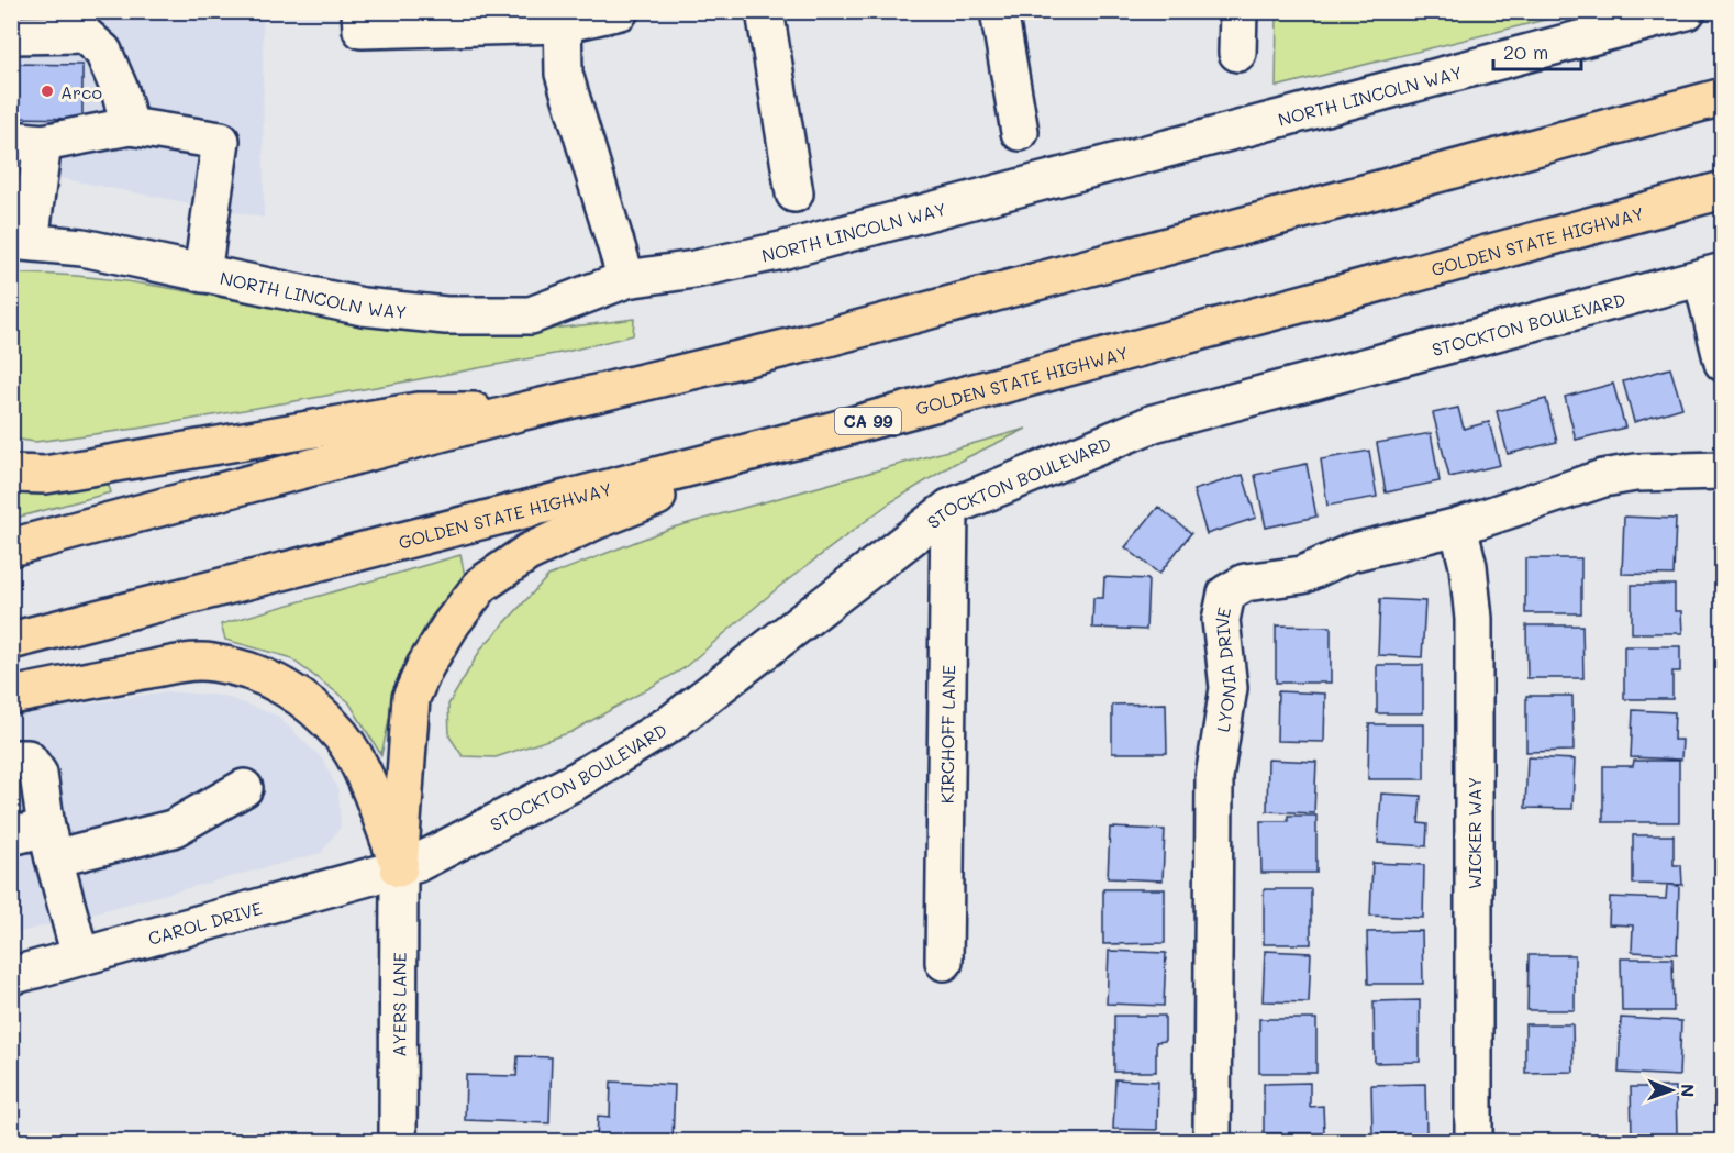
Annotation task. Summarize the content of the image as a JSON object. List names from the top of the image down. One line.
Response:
{"streets":{"highway":["GOLDEN STATE HIGHWAY","CA 99"],"street":["NORTH LINCOLN WAY","STOCKTON BOULEVARD","LYONIA DRIVE","KIRCHOFF LANE","WICKER WAY","CAROL DRIVE","AYERS LANE"]},"crossings":[["STOCKTON BOULEVARD","KIRCHOFF LANE"],["STOCKTON BOULEVARD","CAROL DRIVE"],["STOCKTON BOULEVARD","AYERS LANE"],["LYONIA DRIVE","WICKER WAY"],["CAROL DRIVE","AYERS LANE"]],"places":["Arco"],"scale_bar":"20 m","north":"right"}
